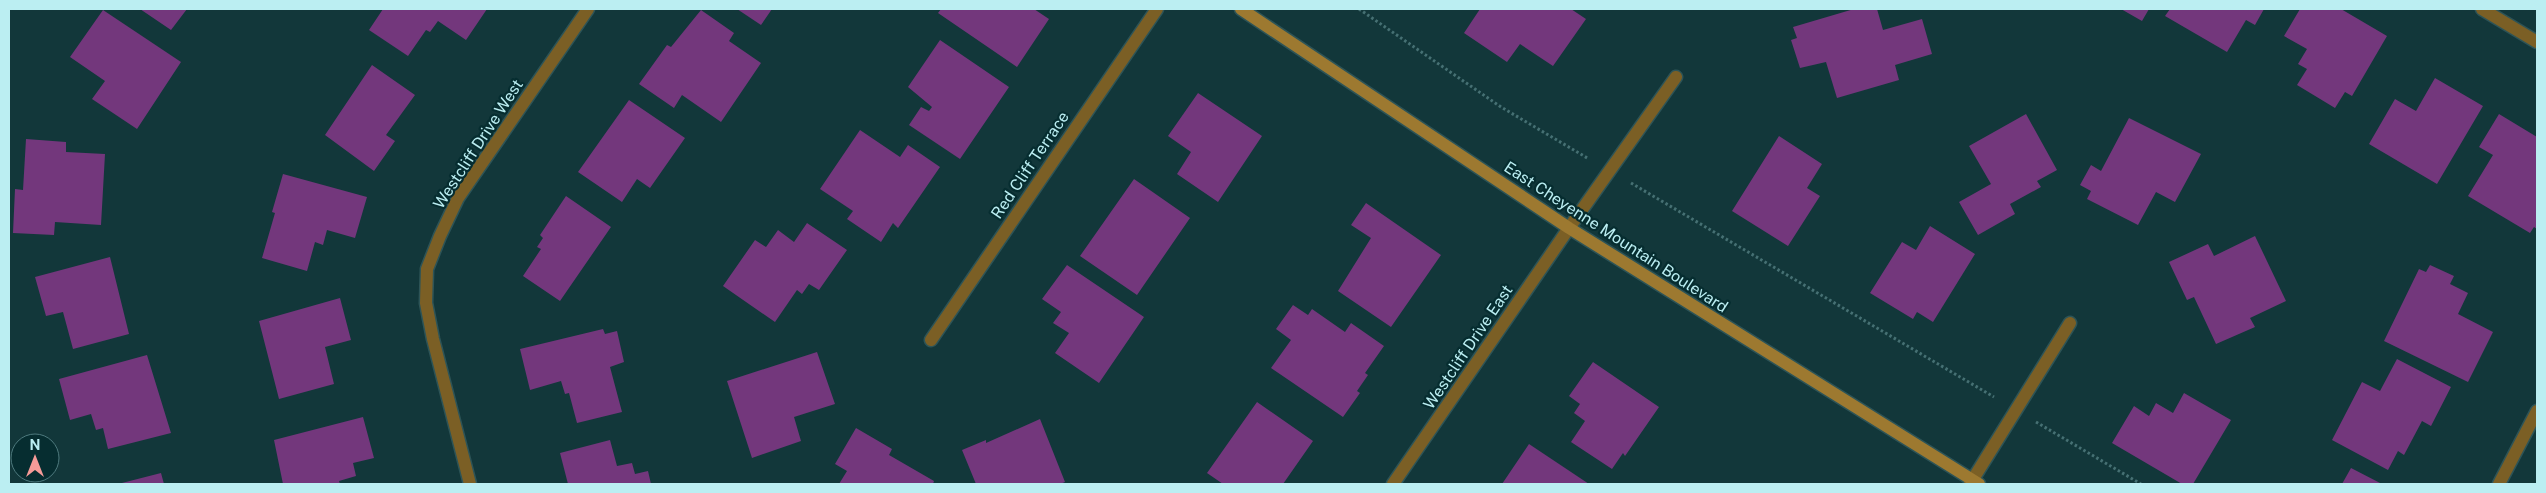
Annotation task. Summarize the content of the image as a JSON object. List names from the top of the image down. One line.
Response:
{"streets":{"street":["Westcliff Drive West","Red Cliff Terrace","East Cheyenne Mountain Boulevard","Westcliff Drive East"]},"crossings":[["East Cheyenne Mountain Boulevard","Westcliff Drive East"]],"north":"top"}
